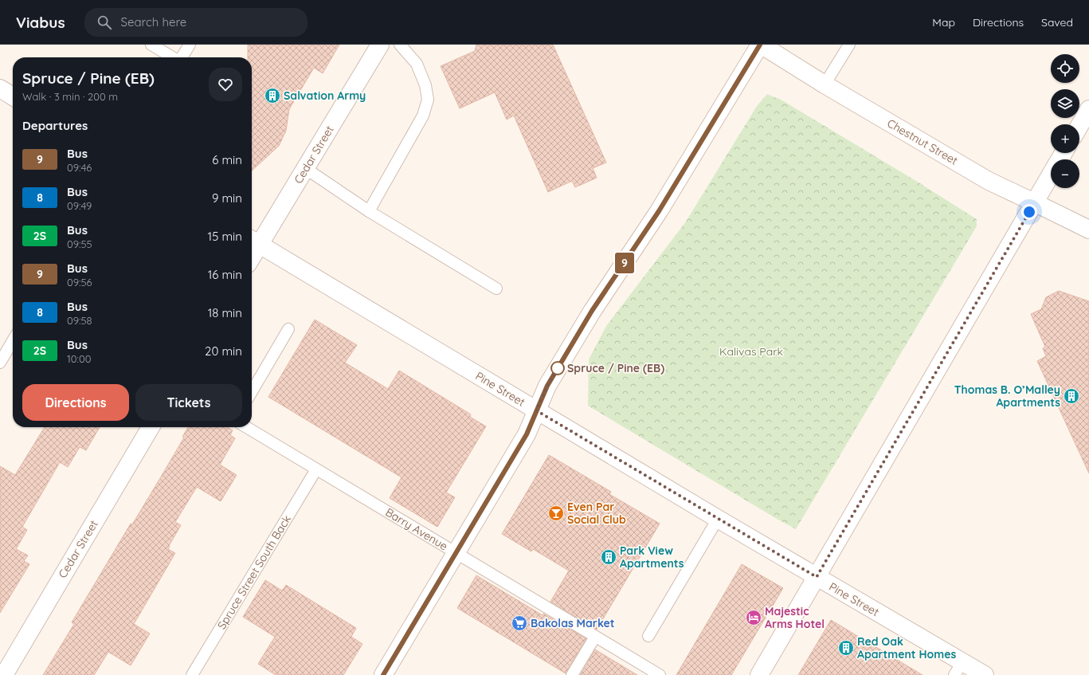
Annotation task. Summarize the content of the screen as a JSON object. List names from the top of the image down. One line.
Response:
{"streets":{"street":["Chestnut Street","Cedar Street","Pine Street"],"lane":["Barry Avenue","Spruce Street South Back"]},"crossings":[["Cedar Street","Pine Street"],["Barry Avenue","Spruce Street South Back"]],"parks":["Kalivas Park"],"places":{"building":["Salvation Army","Thomas B. O’Malley Apartments","Park View Apartments","Red Oak Apartment Homes"],"other":["Spruce / Pine (EB)"],"bar":["Even Par Social Club"],"hotel":["Majestic Arms Hotel"],"supermarket":["Bakolas Market"]},"lines":["bus line 9"],"page":{"header":"Viabus","search":"Search here","nav":["Map","Directions","Saved"],"on_map":"9","map_buttons":["+","−"],"heading":[["Spruce / Pine (EB)","Walk · 3 min · 200 m"],"Departures"],"list":[{"mark":"9","name":"Bus","note":"09:46","value":"6 min"},{"mark":"8","name":"Bus","note":"09:49","value":"9 min"},{"mark":"2S","name":"Bus","note":"09:55","value":"15 min"},{"mark":"9","name":"Bus","note":"09:56","value":"16 min"},{"mark":"8","name":"Bus","note":"09:58","value":"18 min"},{"mark":"2S","name":"Bus","note":"10:00","value":"20 min"}],"buttons":["Directions","Tickets"]}}
